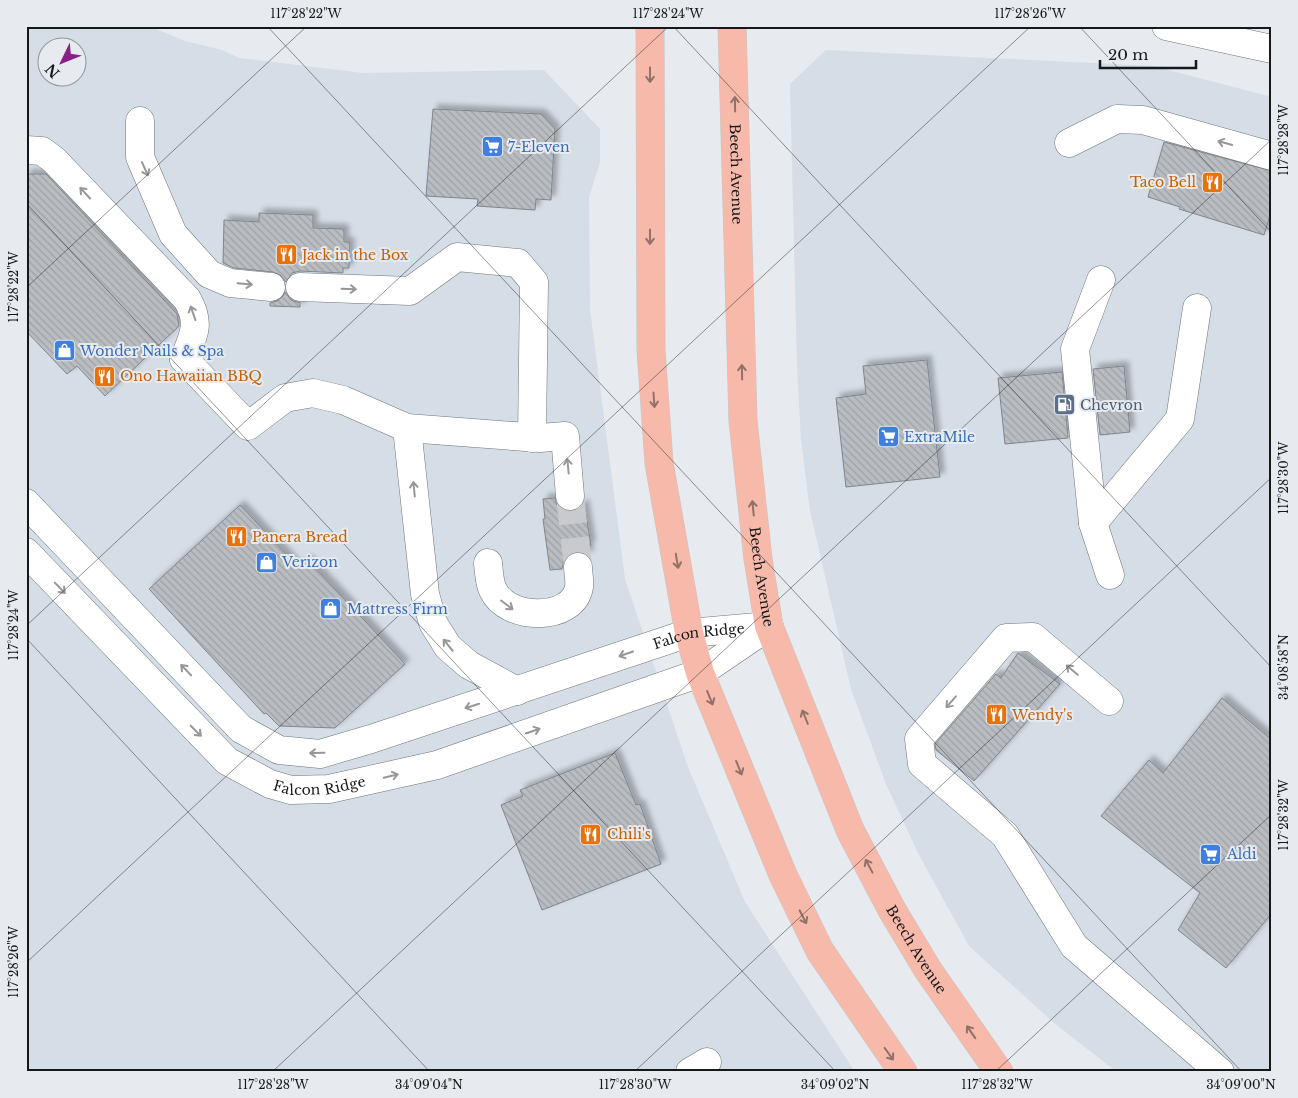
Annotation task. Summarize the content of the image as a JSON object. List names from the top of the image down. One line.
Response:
{"streets":{"main road":["Beech Avenue"],"street":["Falcon Ridge"]},"crossings":[["Beech Avenue","Falcon Ridge"]],"places":{"supermarket":["7-Eleven","ExtraMile","Aldi"],"restaurant":["Taco Bell","Jack in the Box","Ono Hawaiian BBQ","Panera Bread","Wendy's","Chili's"],"shop":["Wonder Nails & Spa","Verizon","Mattress Firm"],"fuel station":["Chevron"]},"scale_bar":"20 m","north":"bottom left","coordinates":["117°28'22\"W","117°28'24\"W","117°28'26\"W","117°28'28\"W","117°28'30\"W","34°08'58\"N","117°28'32\"W","34°09'04\"N","34°09'02\"N","34°09'00\"N"]}
